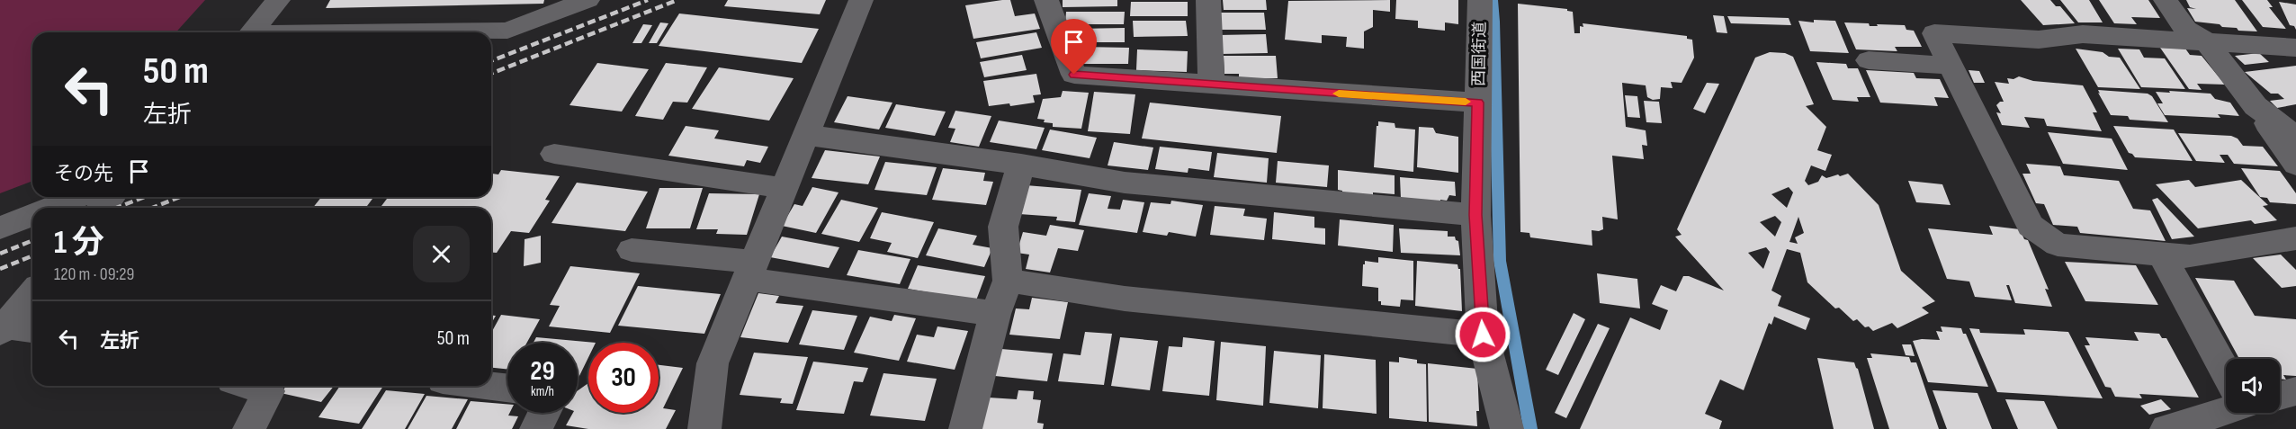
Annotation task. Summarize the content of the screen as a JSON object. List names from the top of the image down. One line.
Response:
{"streets":{"street":["西国街道"]},"page":{"turn":["50 m","左折"],"then":"その先","heading":["1 分","120 m · 09:29"],"list":[{"name":"左折","value":"50 m"}],"speed":"29 km/h","limit":"30"}}
